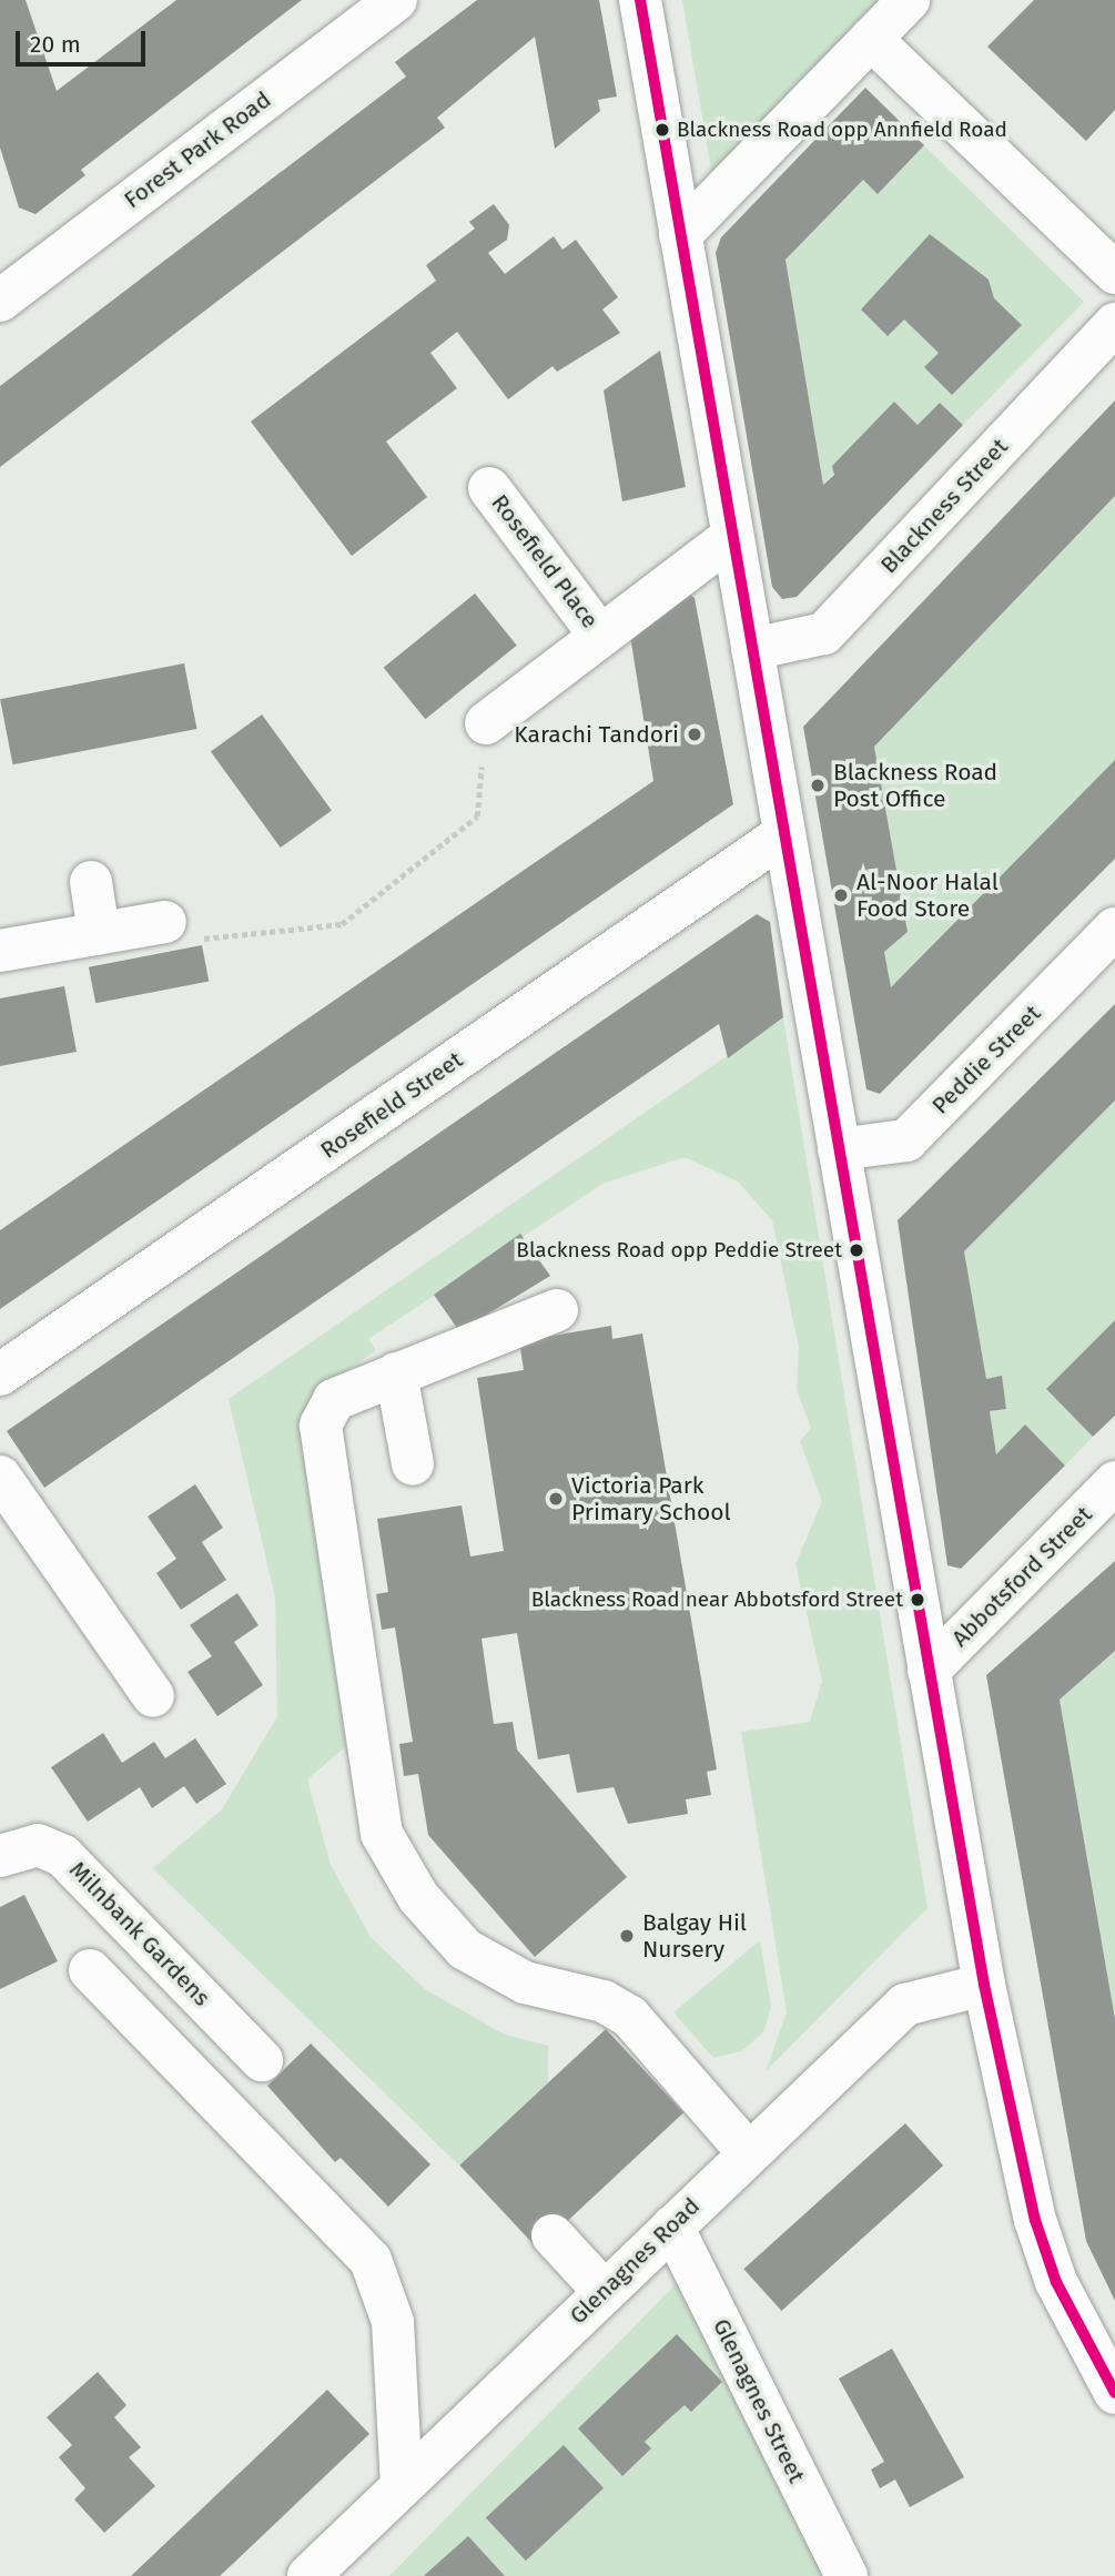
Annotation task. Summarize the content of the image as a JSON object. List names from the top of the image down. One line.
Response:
{"streets":{"street":["Forest Park Road","Blackness Street","Rosefield Place","Peddie Street","Rosefield Street","Abbotsford Street","Milnbank Gardens","Glenagnes Road","Glenagnes Street"]},"crossings":[["Glenagnes Road","Glenagnes Street"]],"places":["Blackness Road opp Annfield Road","Karachi Tandori","Blackness Road Post Office","Al-Noor Halal Food Store","Blackness Road opp Peddie Street","Victoria Park Primary School","Blackness Road near Abbotsford Street","Balgay Hil Nursery"],"scale_bar":"20 m"}
